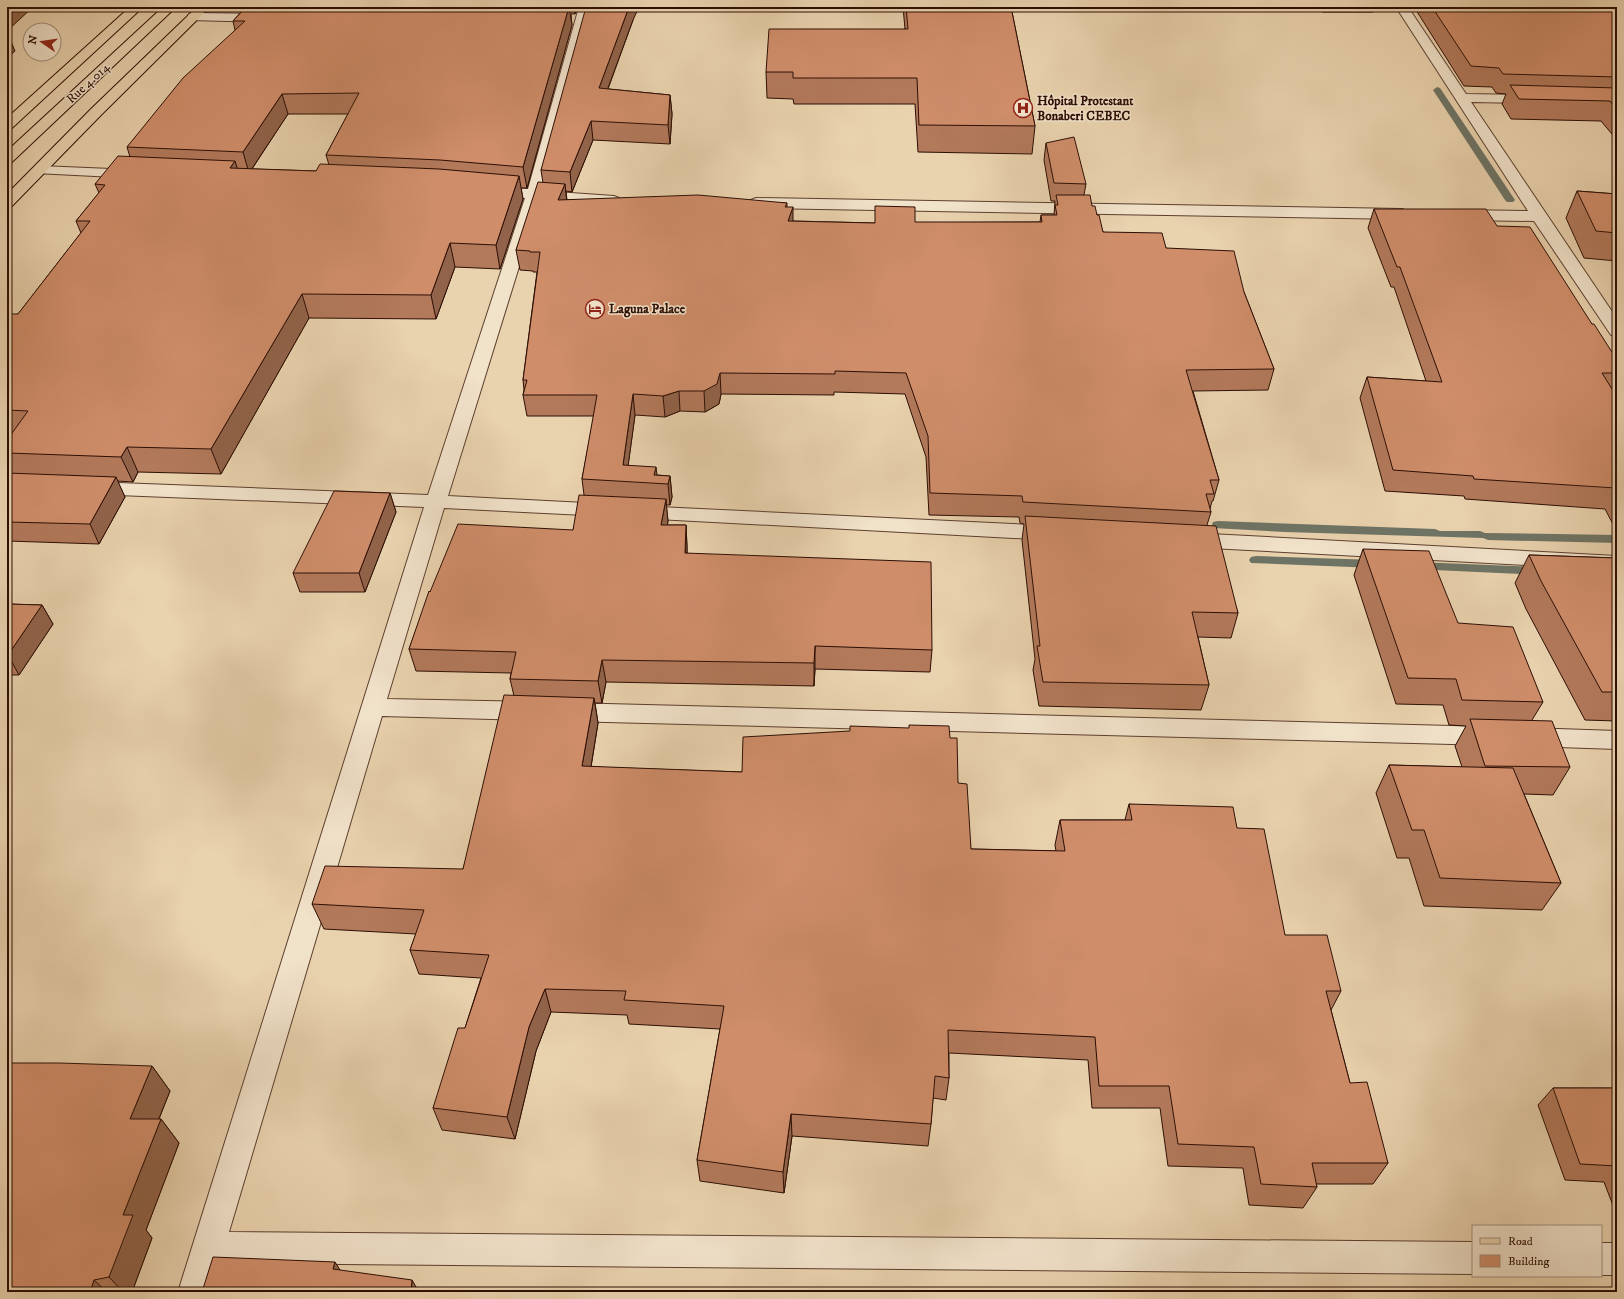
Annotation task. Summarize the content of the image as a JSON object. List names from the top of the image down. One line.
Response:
{"streets":{"main road":["Rue 4.014"]},"places":{"hospital":["Hôpital Protestant Bonaberi CEBEC"],"hotel":["Laguna Palace"]},"legend":["Road","Building"],"north":"left"}
